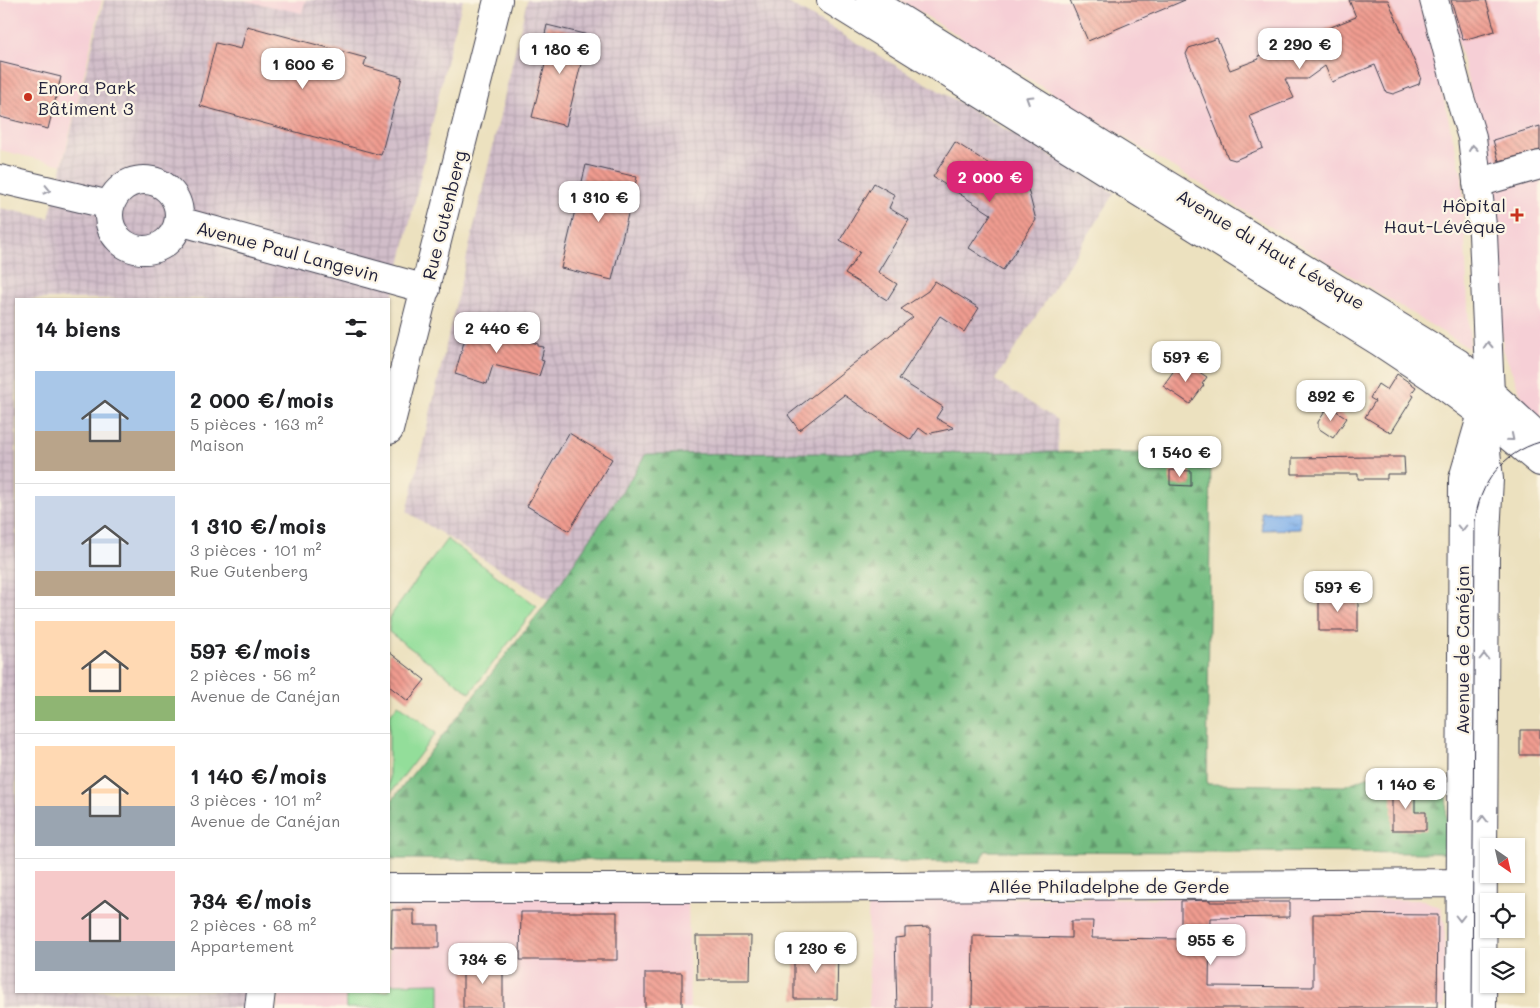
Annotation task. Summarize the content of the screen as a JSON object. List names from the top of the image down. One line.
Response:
{"streets":{"street":["Rue Gutenberg","Avenue du Haut Lévèque","Avenue Paul Langevin","Avenue de Canéjan","Allée Philadelphe de Gerde"]},"crossings":[["Rue Gutenberg","Avenue Paul Langevin"],["Avenue du Haut Lévèque","Avenue de Canéjan"],["Avenue de Canéjan","Allée Philadelphe de Gerde"]],"places":{"other":["Enora Park Bâtiment 3"],"health":["Hôpital Haut-Lévêque"]},"north":"bottom right","page":{"price":["2 290 €","1 180 €","1 600 €","2 000 €","1 310 €","2 440 €","597 €","892 €","1 540 €","597 €","1 140 €","955 €","1 230 €","734 €"],"heading":"14 biens","list":[{"name":"2 000 €/mois","note":"5 pièces · 163 m² · Maison"},{"name":"1 310 €/mois","note":"3 pièces · 101 m² · Rue Gutenberg"},{"name":"597 €/mois","note":"2 pièces · 56 m² · Avenue de Canéjan"},{"name":"1 140 €/mois","note":"3 pièces · 101 m² · Avenue de Canéjan"},{"name":"734 €/mois","note":"2 pièces · 68 m² · Appartement"}]}}
